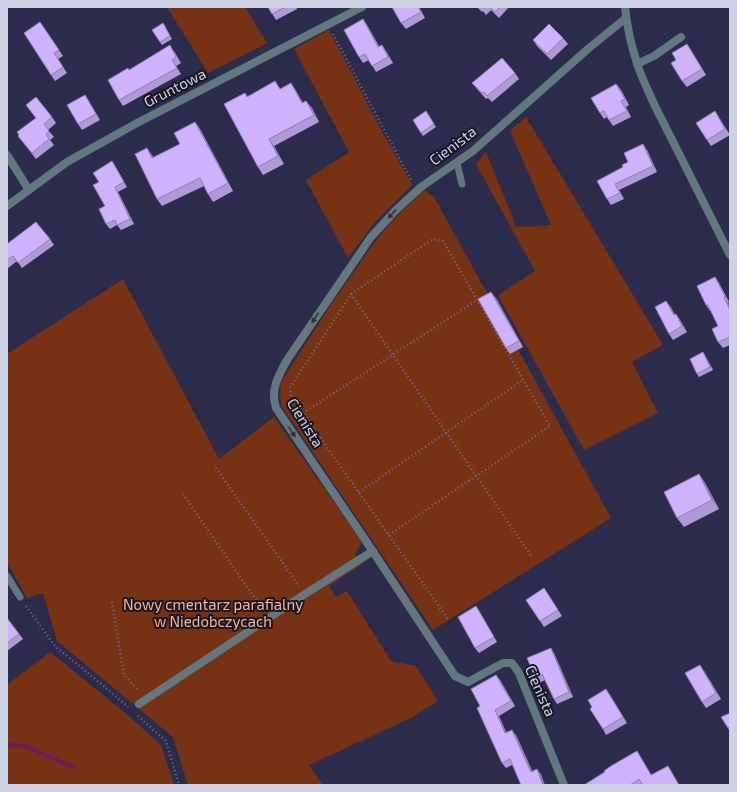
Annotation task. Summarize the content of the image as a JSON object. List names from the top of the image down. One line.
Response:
{"streets":{"street":["Gruntowa","Cienista"]},"parks":["Nowy cmentarz parafialny w Niedobczycach"]}
